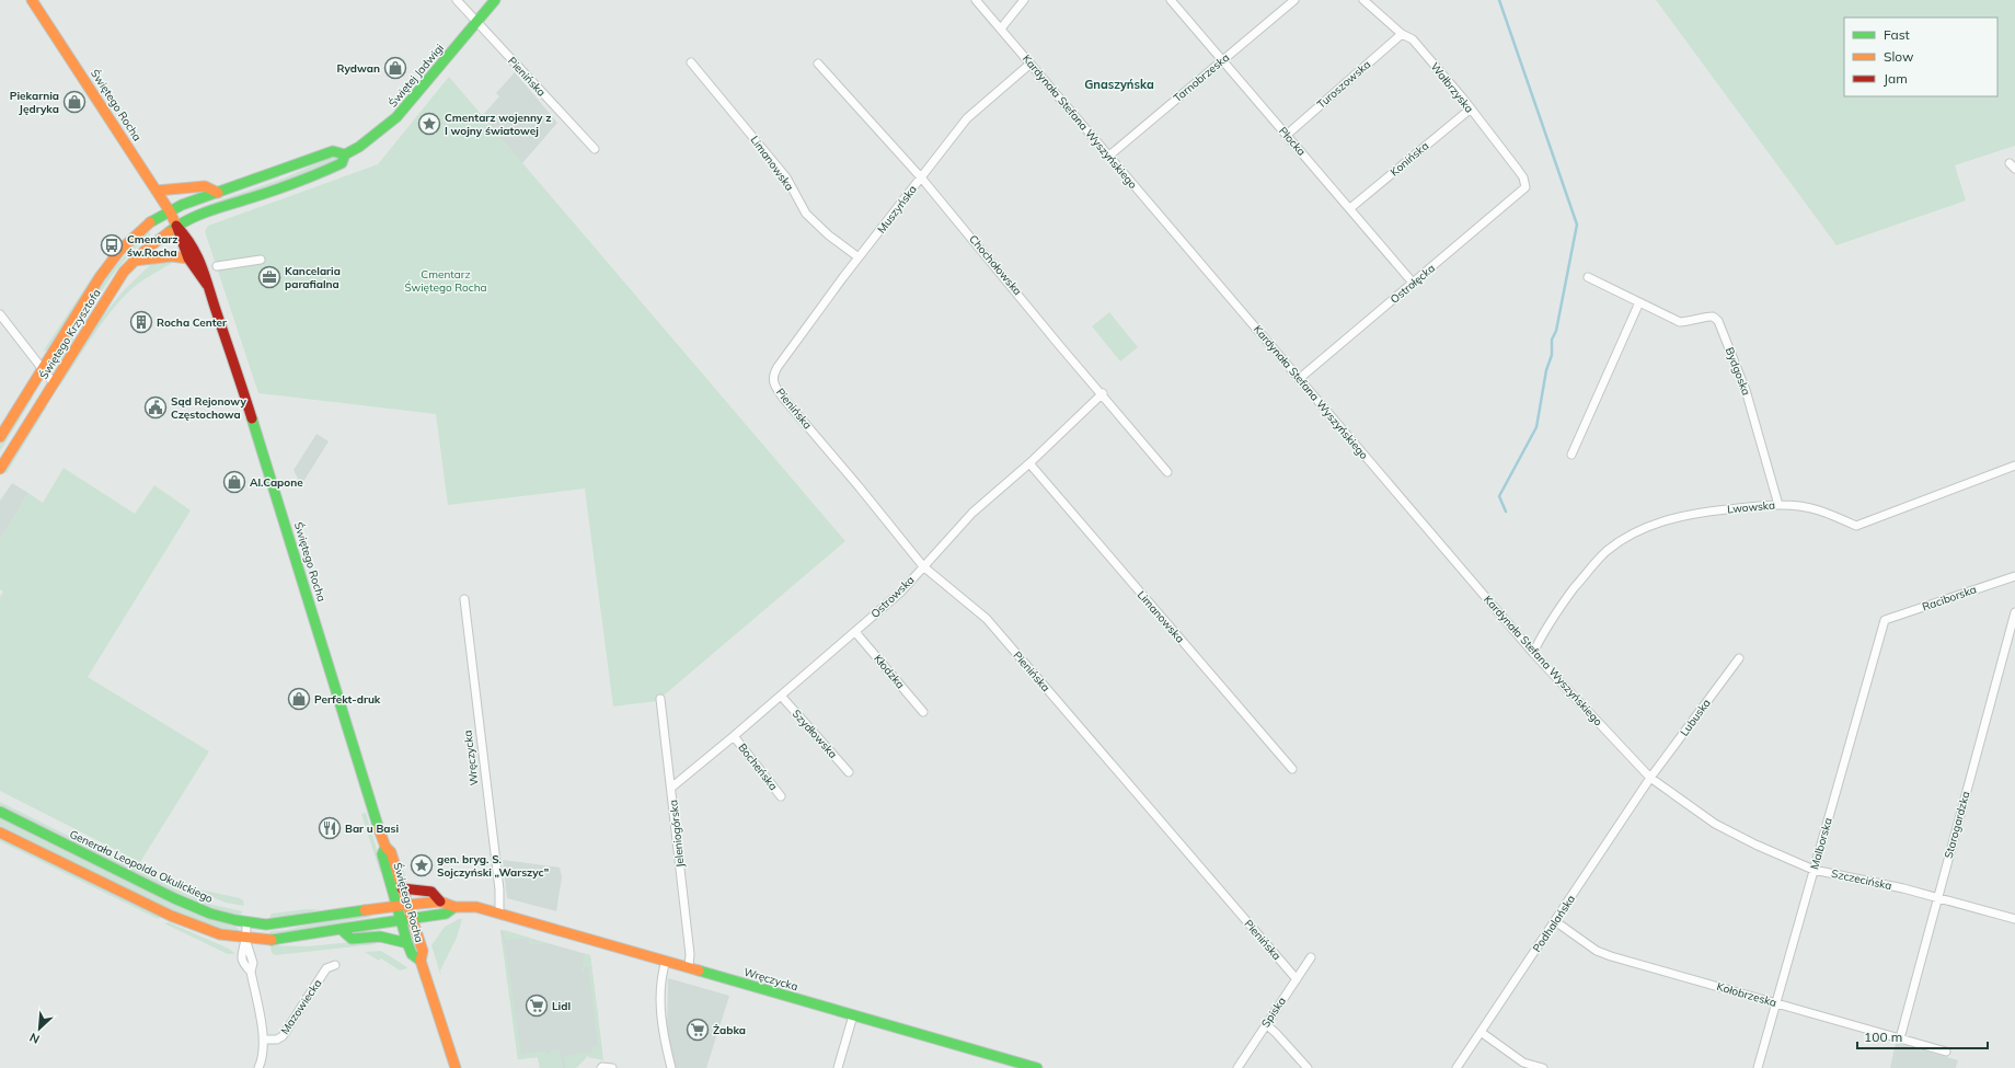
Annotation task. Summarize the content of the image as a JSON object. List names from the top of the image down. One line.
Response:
{"streets":{"main road":["Świętej Jadwigi","Świętego Rocha","Świętego Krzysztofa","Wręczycka","Generała Leopolda Okulickiego"],"street":["Pienińska","Tarnobrzeska","Turoszowska","Wałbrzyska","Kardynała Stefana Wyszyńskiego","Płocka","Konińska","Limanowska","Muszyńska","Chochołowska","Ostrołęcka","Bydgoska","Lwowska","Ostrowska","Raciborska","Kłodzka","Lubuska","Szydłowska","Bocheńska","Starogardzka","Jeleniogórska","Malborska","Szczecińska","Podhalańska","Kołobrzeska","Mazowiecka","Spiska"]},"crossings":[["Świętej Jadwigi","Pienińska"],["Świętej Jadwigi","Świętego Rocha"],["Świętej Jadwigi","Świętego Krzysztofa"],["Pienińska","Muszyńska"],["Pienińska","Ostrowska"],["Pienińska","Spiska"],["Tarnobrzeska","Kardynała Stefana Wyszyńskiego"],["Tarnobrzeska","Płocka"],["Turoszowska","Wałbrzyska"],["Turoszowska","Płocka"],["Wałbrzyska","Konińska"],["Wałbrzyska","Ostrołęcka"],["Świętego Rocha","Świętego Krzysztofa"],["Świętego Rocha","Wręczycka"],["Świętego Rocha","Generała Leopolda Okulickiego"],["Kardynała Stefana Wyszyńskiego","Muszyńska"],["Kardynała Stefana Wyszyńskiego","Ostrołęcka"],["Kardynała Stefana Wyszyńskiego","Lwowska"],["Kardynała Stefana Wyszyńskiego","Lubuska"],["Kardynała Stefana Wyszyńskiego","Szczecińska"],["Kardynała Stefana Wyszyńskiego","Podhalańska"],["Płocka","Konińska"],["Płocka","Ostrołęcka"],["Limanowska","Muszyńska"],["Limanowska","Ostrowska"],["Muszyńska","Chochołowska"],["Chochołowska","Ostrowska"],["Bydgoska","Lwowska"],["Ostrowska","Kłodzka"],["Ostrowska","Szydłowska"],["Ostrowska","Bocheńska"],["Ostrowska","Jeleniogórska"],["Raciborska","Malborska"],["Lubuska","Szczecińska"],["Lubuska","Podhalańska"],["Wręczycka","Jeleniogórska"],["Wręczycka","Generała Leopolda Okulickiego"],["Starogardzka","Szczecińska"],["Starogardzka","Kołobrzeska"],["Malborska","Szczecińska"],["Malborska","Kołobrzeska"],["Generała Leopolda Okulickiego","Mazowiecka"],["Szczecińska","Podhalańska"],["Podhalańska","Kołobrzeska"]],"districts":["Gnaszyńska"],"parks":["Cmentarz Świętego Rocha"],"places":{"shop":["Rydwan","Piekarnia Jędryka","Al.Capone","Perfekt-druk"],"place":["Cmentarz wojenny z I wojny światowej","gen. bryg. S. Sojczyński „Warszyc\""],"bus stop":["Cmentarz św.Rocha"],"office":["Kancelaria parafialna"],"building":["Rocha Center"],"public building":["Sąd Rejonowy Częstochowa"],"restaurant":["Bar u Basi"],"supermarket":["Lidl","Żabka"]},"legend":["Fast","Slow","Jam"],"scale_bar":"100 m","north":"bottom left"}
